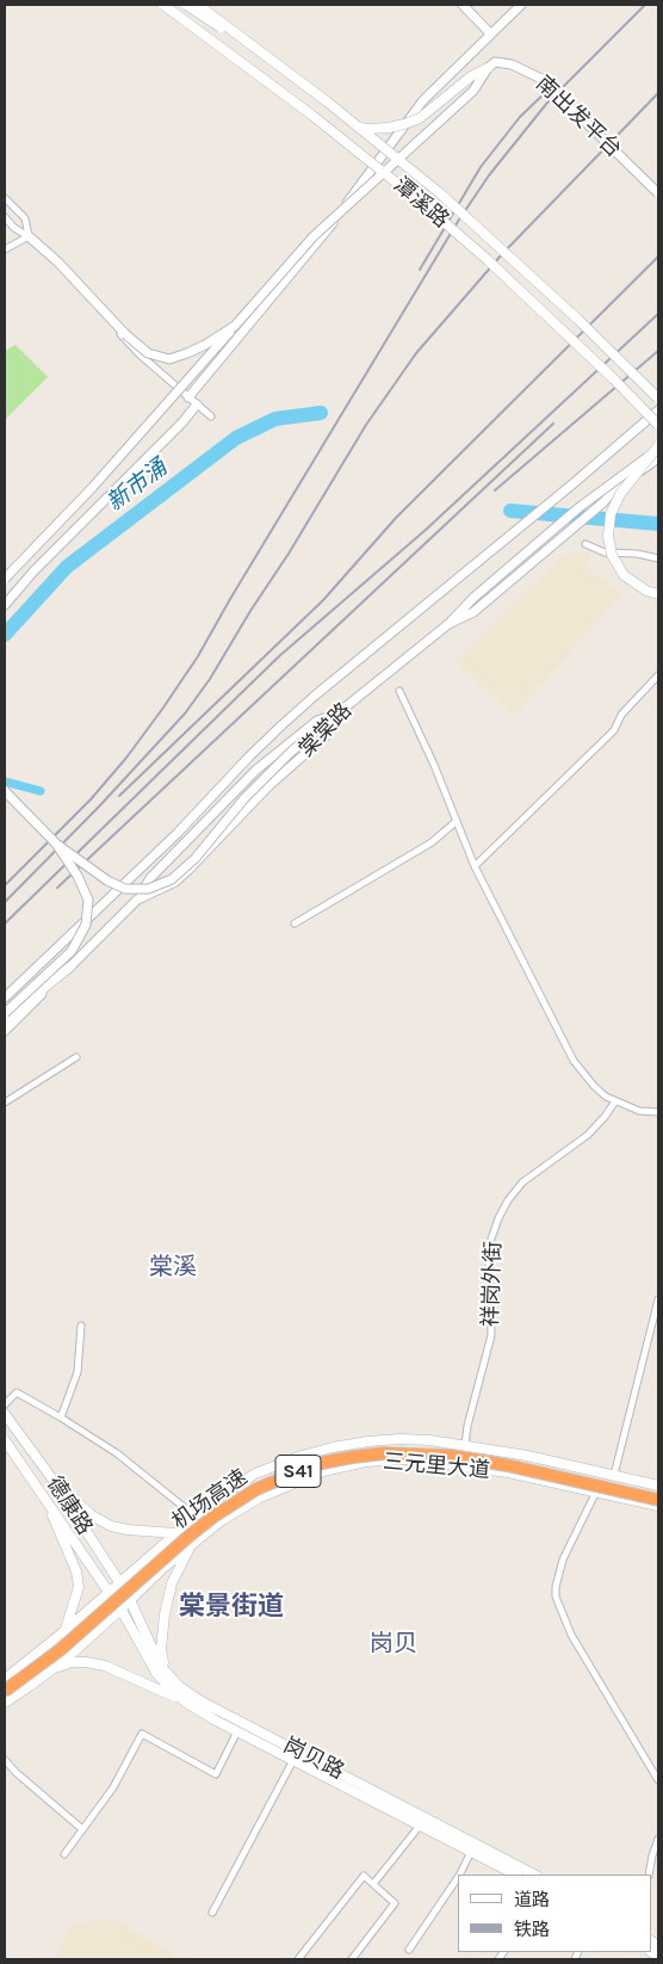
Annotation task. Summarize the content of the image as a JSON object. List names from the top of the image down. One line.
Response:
{"streets":{"highway":["S41","机场高速"],"main road":["潭溪路","三元里大道","德康路","岗贝路"],"street":["南出发平台","棠棠路","祥岗外街"]},"crossings":[["祥岗外街","三元里大道"],["三元里大道","德康路"],["三元里大道","岗贝路"],["德康路","岗贝路"]],"districts":["棠溪","棠景街道","岗贝"],"water":["新市涌"],"legend":["道路","铁路"]}
